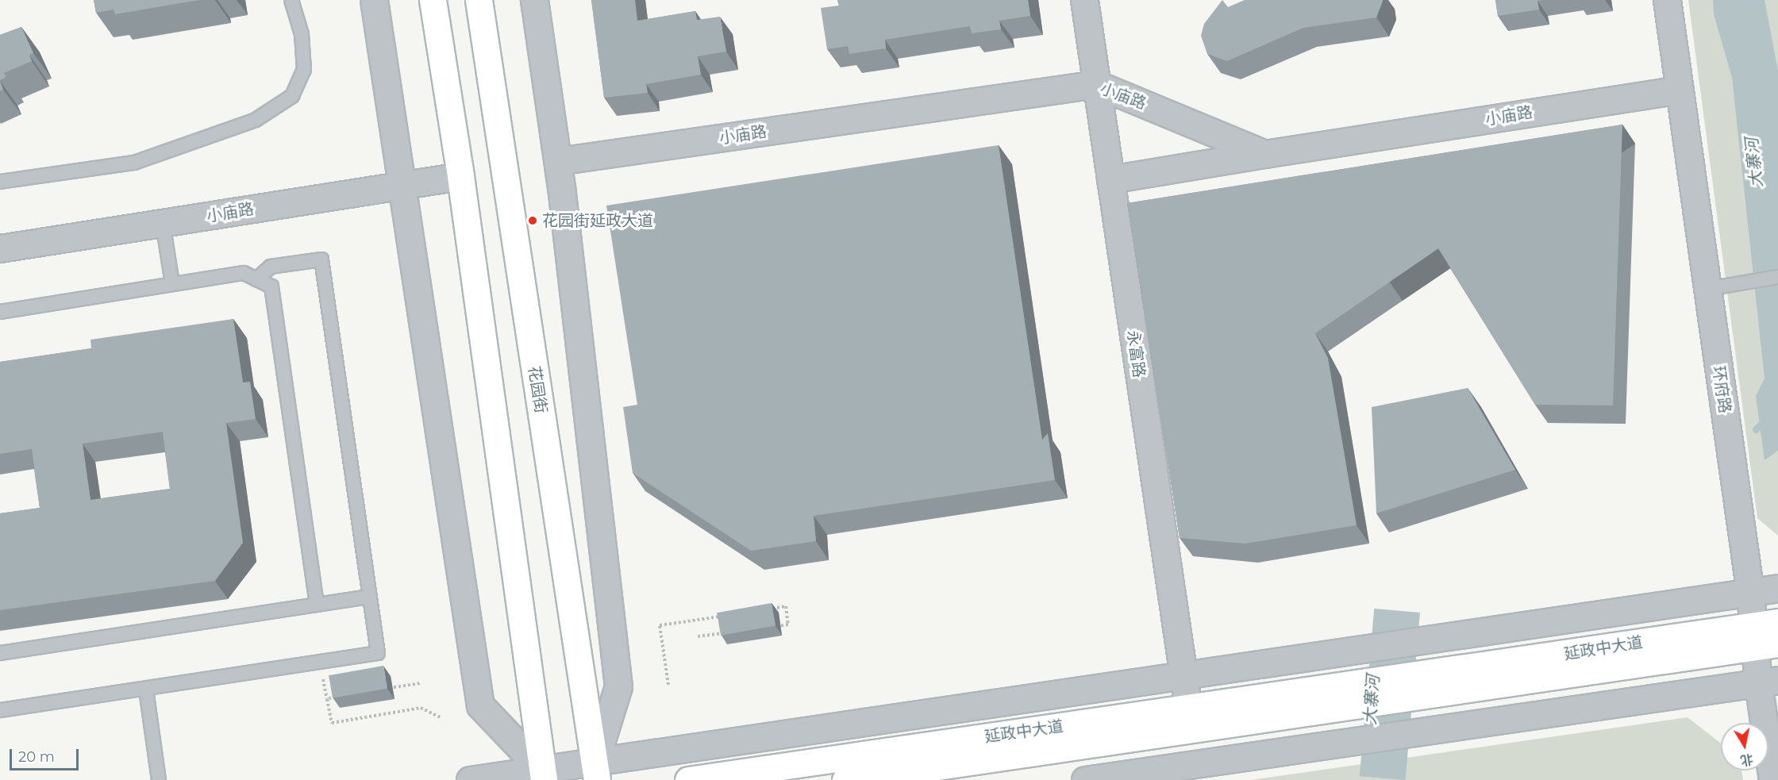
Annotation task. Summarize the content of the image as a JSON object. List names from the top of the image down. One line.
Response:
{"streets":{"main road":["花园街","延政中大道"],"street":["小庙路","永富路","环府路"]},"crossings":[["小庙路","永富路"],["小庙路","环府路"],["永富路","延政中大道"],["环府路","延政中大道"]],"water":["大寨河"],"places":["花园街延政大道"],"scale_bar":"20 m","north":"bottom"}
